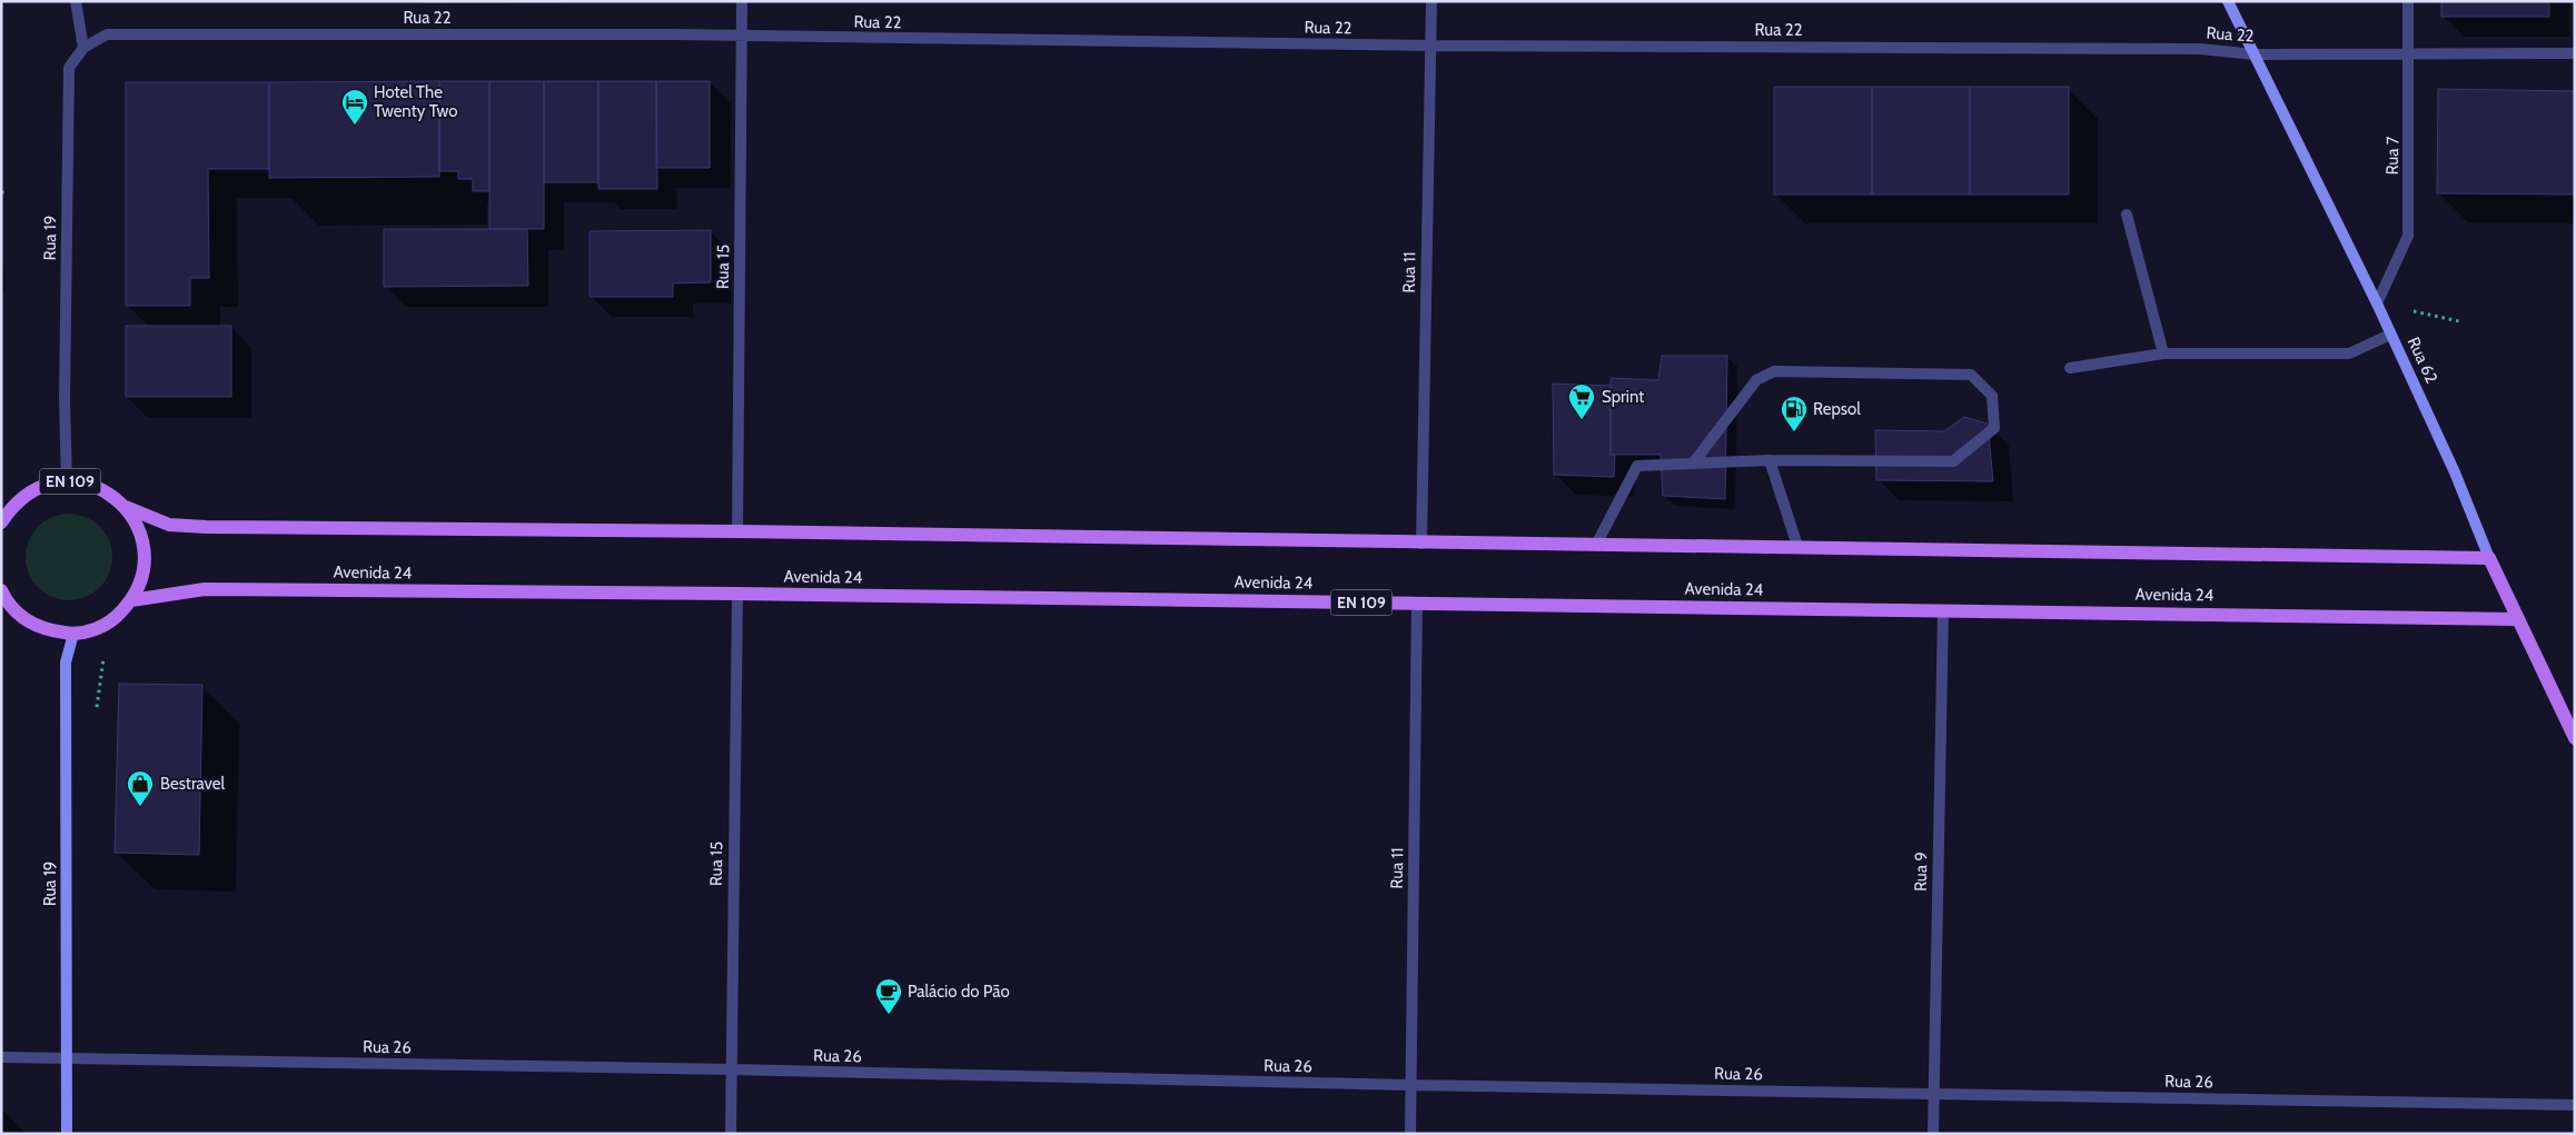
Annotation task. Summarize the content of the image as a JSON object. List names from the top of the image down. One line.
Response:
{"streets":{"main road":["Rua 19","Rua 62","EN 109","Avenida 24"],"street":["Rua 22","Rua 7","Rua 15","Rua 11","Rua 9","Rua 26"]},"crossings":[["Rua 22","Rua 7"],["Rua 22","Rua 19"],["Rua 22","Rua 15"],["Rua 22","Rua 11"],["Rua 22","Rua 62"],["Rua 7","Rua 62"],["Rua 19","EN 109"],["Rua 19","Rua 26"],["Rua 15","EN 109"],["Rua 15","Avenida 24"],["Rua 15","Rua 26"],["Rua 11","EN 109"],["Rua 11","Avenida 24"],["Rua 11","Rua 26"],["Rua 62","EN 109"],["Rua 62","Avenida 24"],["EN 109","Avenida 24"],["Avenida 24","Rua 9"],["Rua 9","Rua 26"]],"places":{"hotel":["Hotel The Twenty Two"],"supermarket":["Sprint"],"fuel station":["Repsol"],"shop":["Bestravel"],"cafe":["Palácio do Pão"]}}
